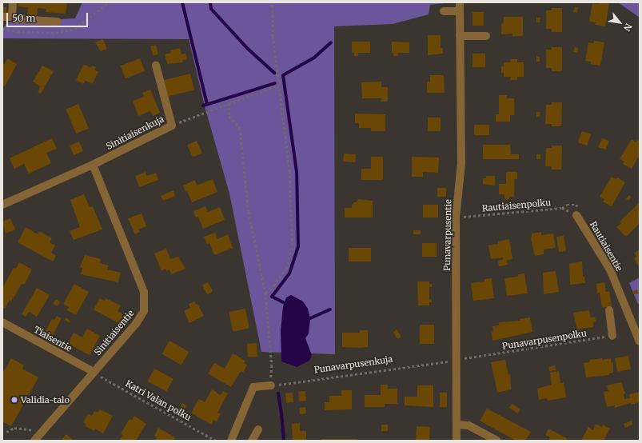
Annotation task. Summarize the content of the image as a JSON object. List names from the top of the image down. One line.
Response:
{"streets":{"street":["Sinitiaisenkuja","Punavarpusentie","Rautiaisentie","Sinitiaisentie","Tiaisentie"],"path":["Rautiaisenpolku","Punavarpusenpolku","Punavarpusenkuja","Katri Valan polku"]},"crossings":[["Sinitiaisenkuja","Sinitiaisentie"],["Rautiaisenpolku","Punavarpusentie"],["Rautiaisenpolku","Rautiaisentie"],["Punavarpusentie","Punavarpusenpolku"],["Punavarpusentie","Punavarpusenkuja"],["Sinitiaisentie","Tiaisentie"],["Sinitiaisentie","Katri Valan polku"],["Tiaisentie","Katri Valan polku"],["Punavarpusenpolku","Punavarpusenkuja"]],"places":["Validia-talo"],"scale_bar":"50 m","north":"bottom right"}
